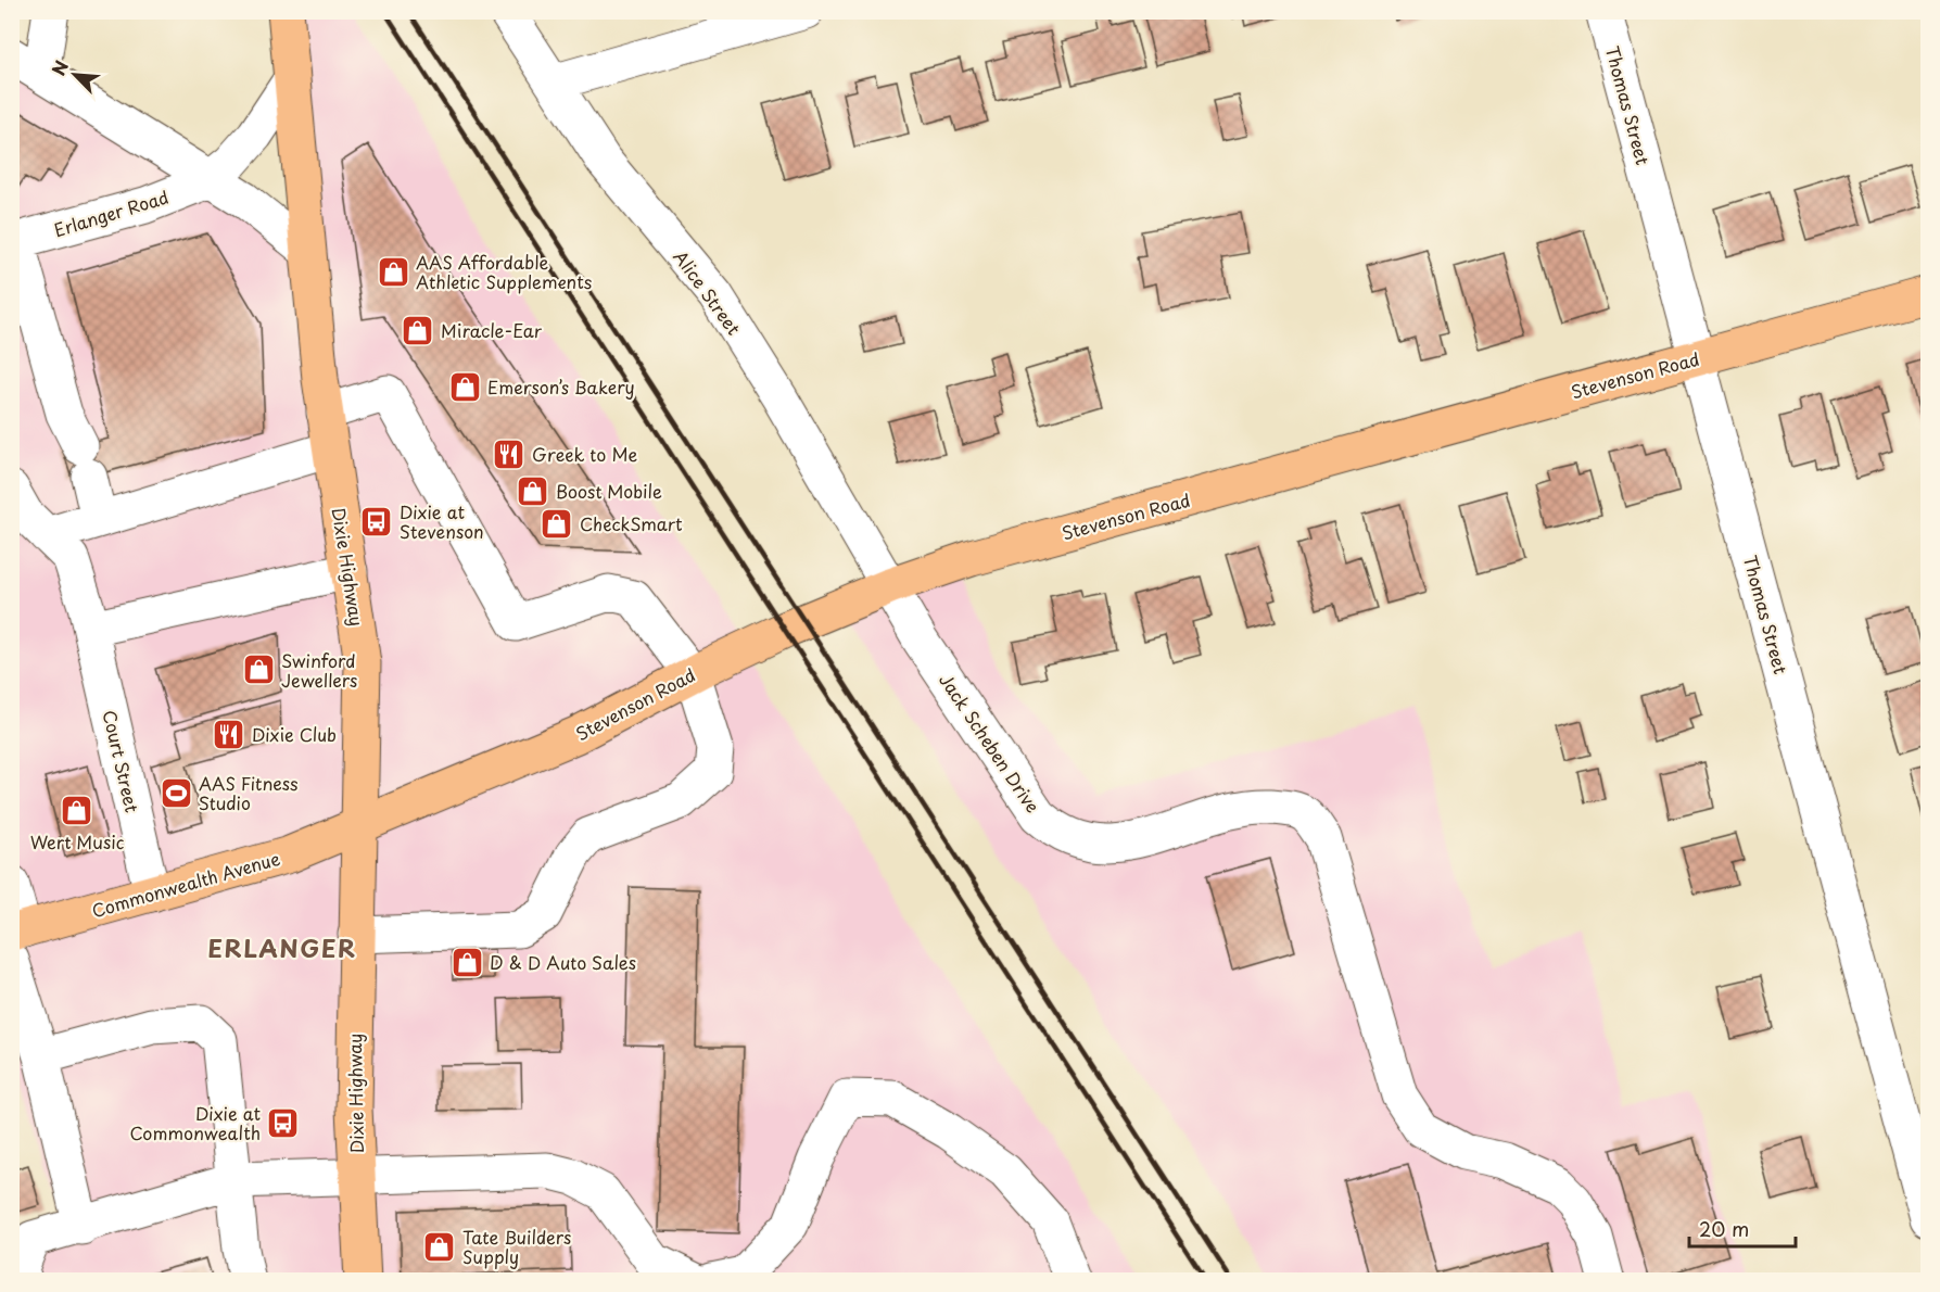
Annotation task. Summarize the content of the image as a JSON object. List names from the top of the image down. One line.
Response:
{"streets":{"main road":["Stevenson Road","Dixie Highway","Commonwealth Avenue"],"street":["Thomas Street","Erlanger Road","Alice Street","Jack Scheben Drive","Court Street"]},"crossings":[["Thomas Street","Stevenson Road"],["Erlanger Road","Dixie Highway"],["Alice Street","Stevenson Road"],["Alice Street","Jack Scheben Drive"],["Stevenson Road","Dixie Highway"],["Stevenson Road","Jack Scheben Drive"],["Stevenson Road","Commonwealth Avenue"],["Dixie Highway","Commonwealth Avenue"],["Court Street","Commonwealth Avenue"]],"districts":["ERLANGER"],"places":{"shop":["AAS Affordable Athletic Supplements","Miracle-Ear","Emerson’s Bakery","Boost Mobile","CheckSmart","Swinford Jewellers","Wert Music","D & D Auto Sales","Tate Builders Supply"],"restaurant":["Greek to Me","Dixie Club"],"bus stop":["Dixie at Stevenson","Dixie at Commonwealth"],"sports":["AAS Fitness Studio"]},"scale_bar":"20 m","north":"top left"}
